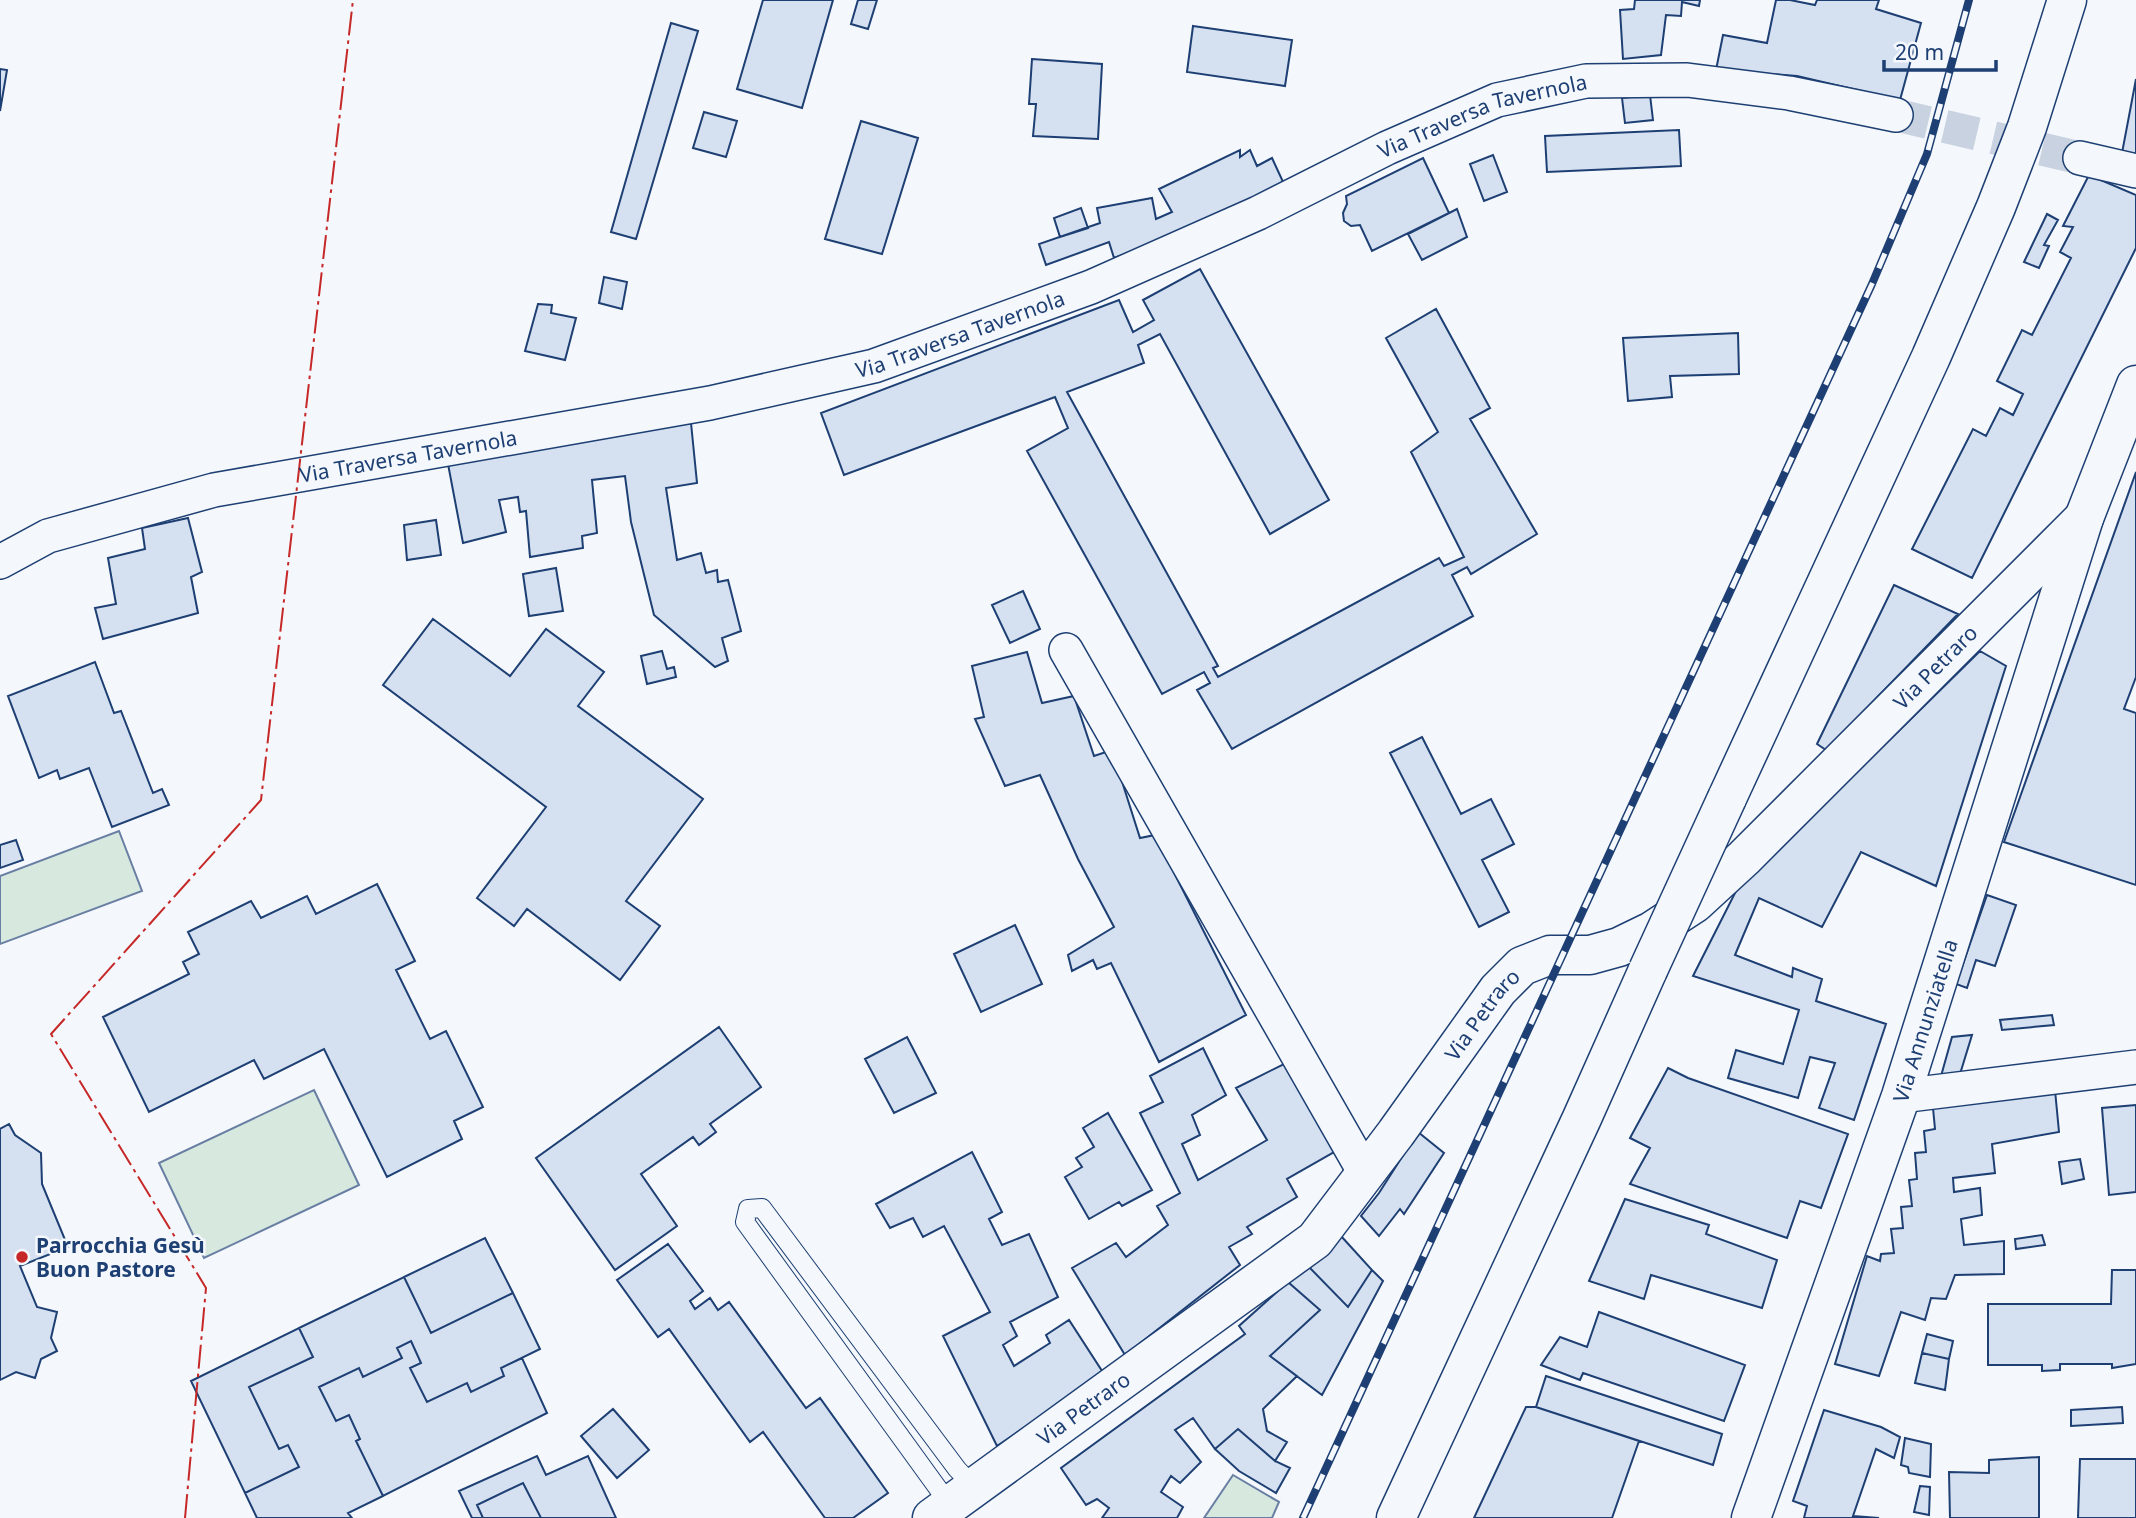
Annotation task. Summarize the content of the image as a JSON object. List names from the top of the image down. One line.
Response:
{"streets":{"main road":["Via Petraro","Via Annunziatella"],"street":["Via Traversa Tavernola"]},"crossings":[["Via Petraro","Via Annunziatella"]],"places":["Parrocchia Gesù Buon Pastore"],"scale_bar":"20 m"}
